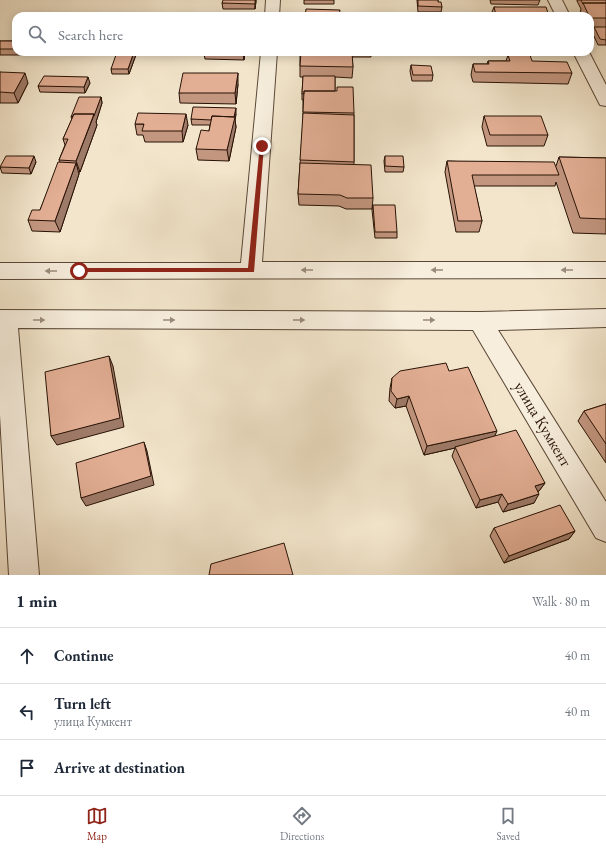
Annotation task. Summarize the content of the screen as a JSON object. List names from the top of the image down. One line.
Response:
{"streets":{"street":["улица Кумкент"]},"page":{"search":"Search here","heading":["1 min","Walk · 80 m"],"list":[["Continue","40 m"],["Turn left","улица Кумкент","40 m"],"Arrive at destination"],"nav":["Map","Directions","Saved"]}}
